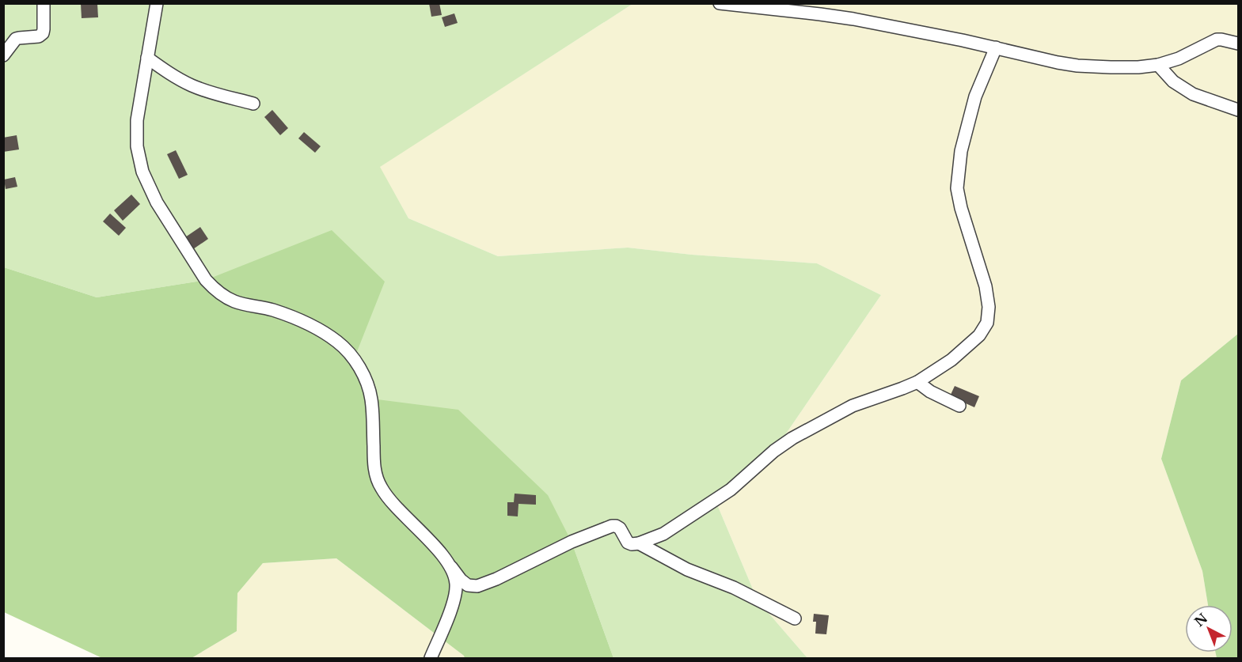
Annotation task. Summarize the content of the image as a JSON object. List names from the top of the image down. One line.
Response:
{"north":"top left"}
